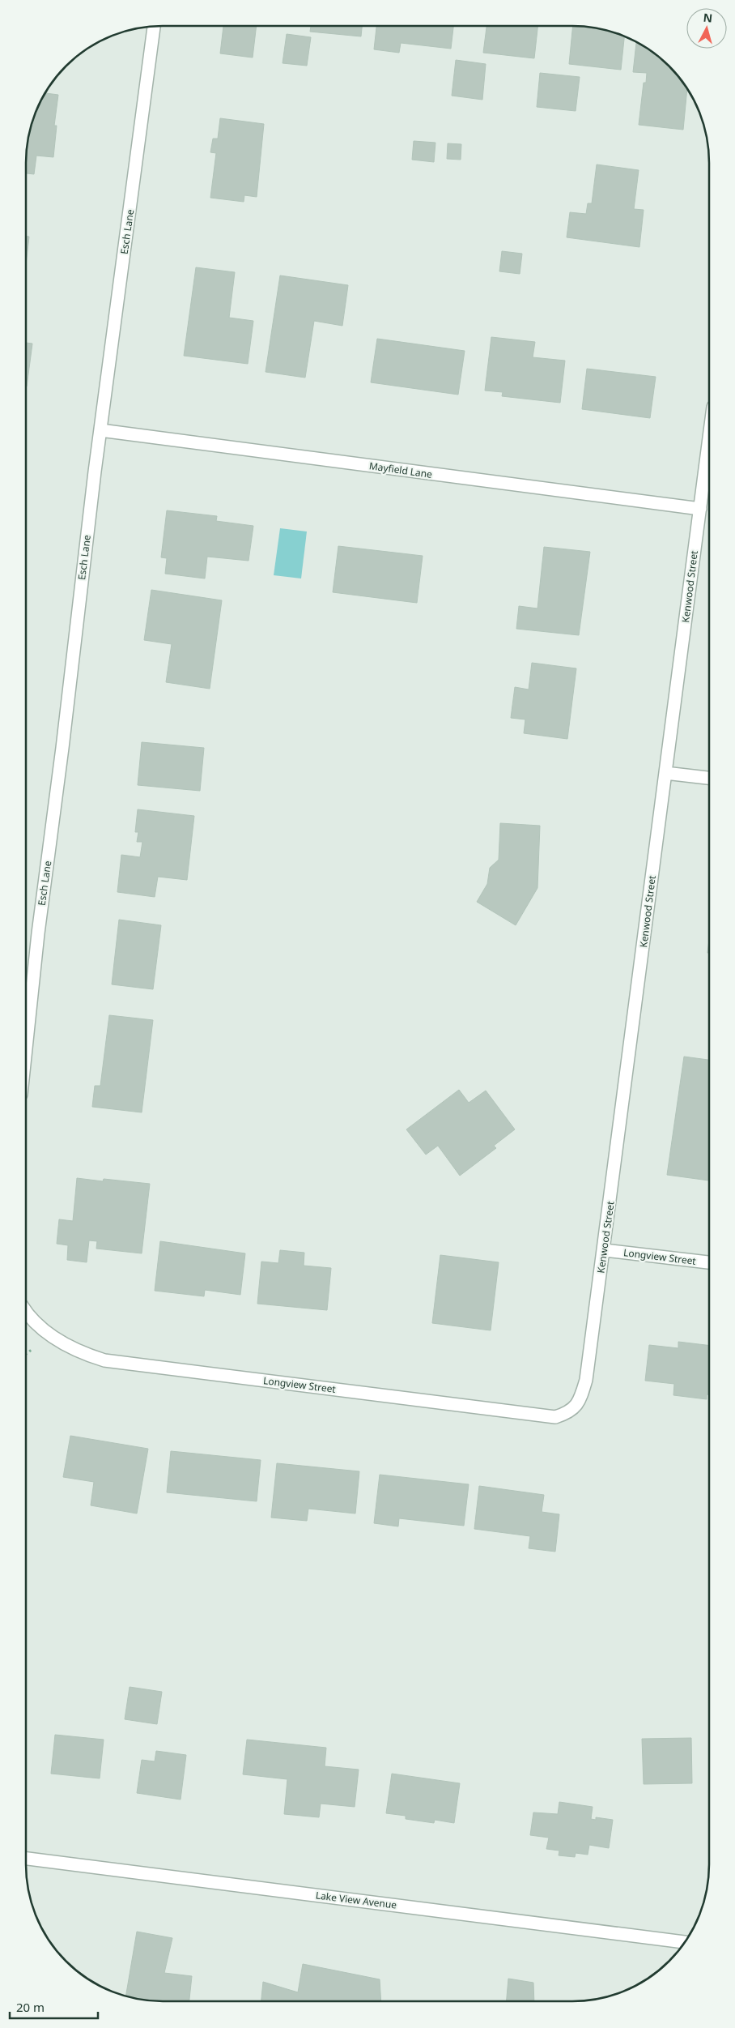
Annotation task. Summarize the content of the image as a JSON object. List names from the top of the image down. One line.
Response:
{"streets":{"street":["Esch Lane","Mayfield Lane","Kenwood Street","Longview Street","Lake View Avenue"]},"crossings":[["Esch Lane","Mayfield Lane"],["Mayfield Lane","Kenwood Street"],["Kenwood Street","Longview Street"]],"scale_bar":"20 m","north":"top"}
